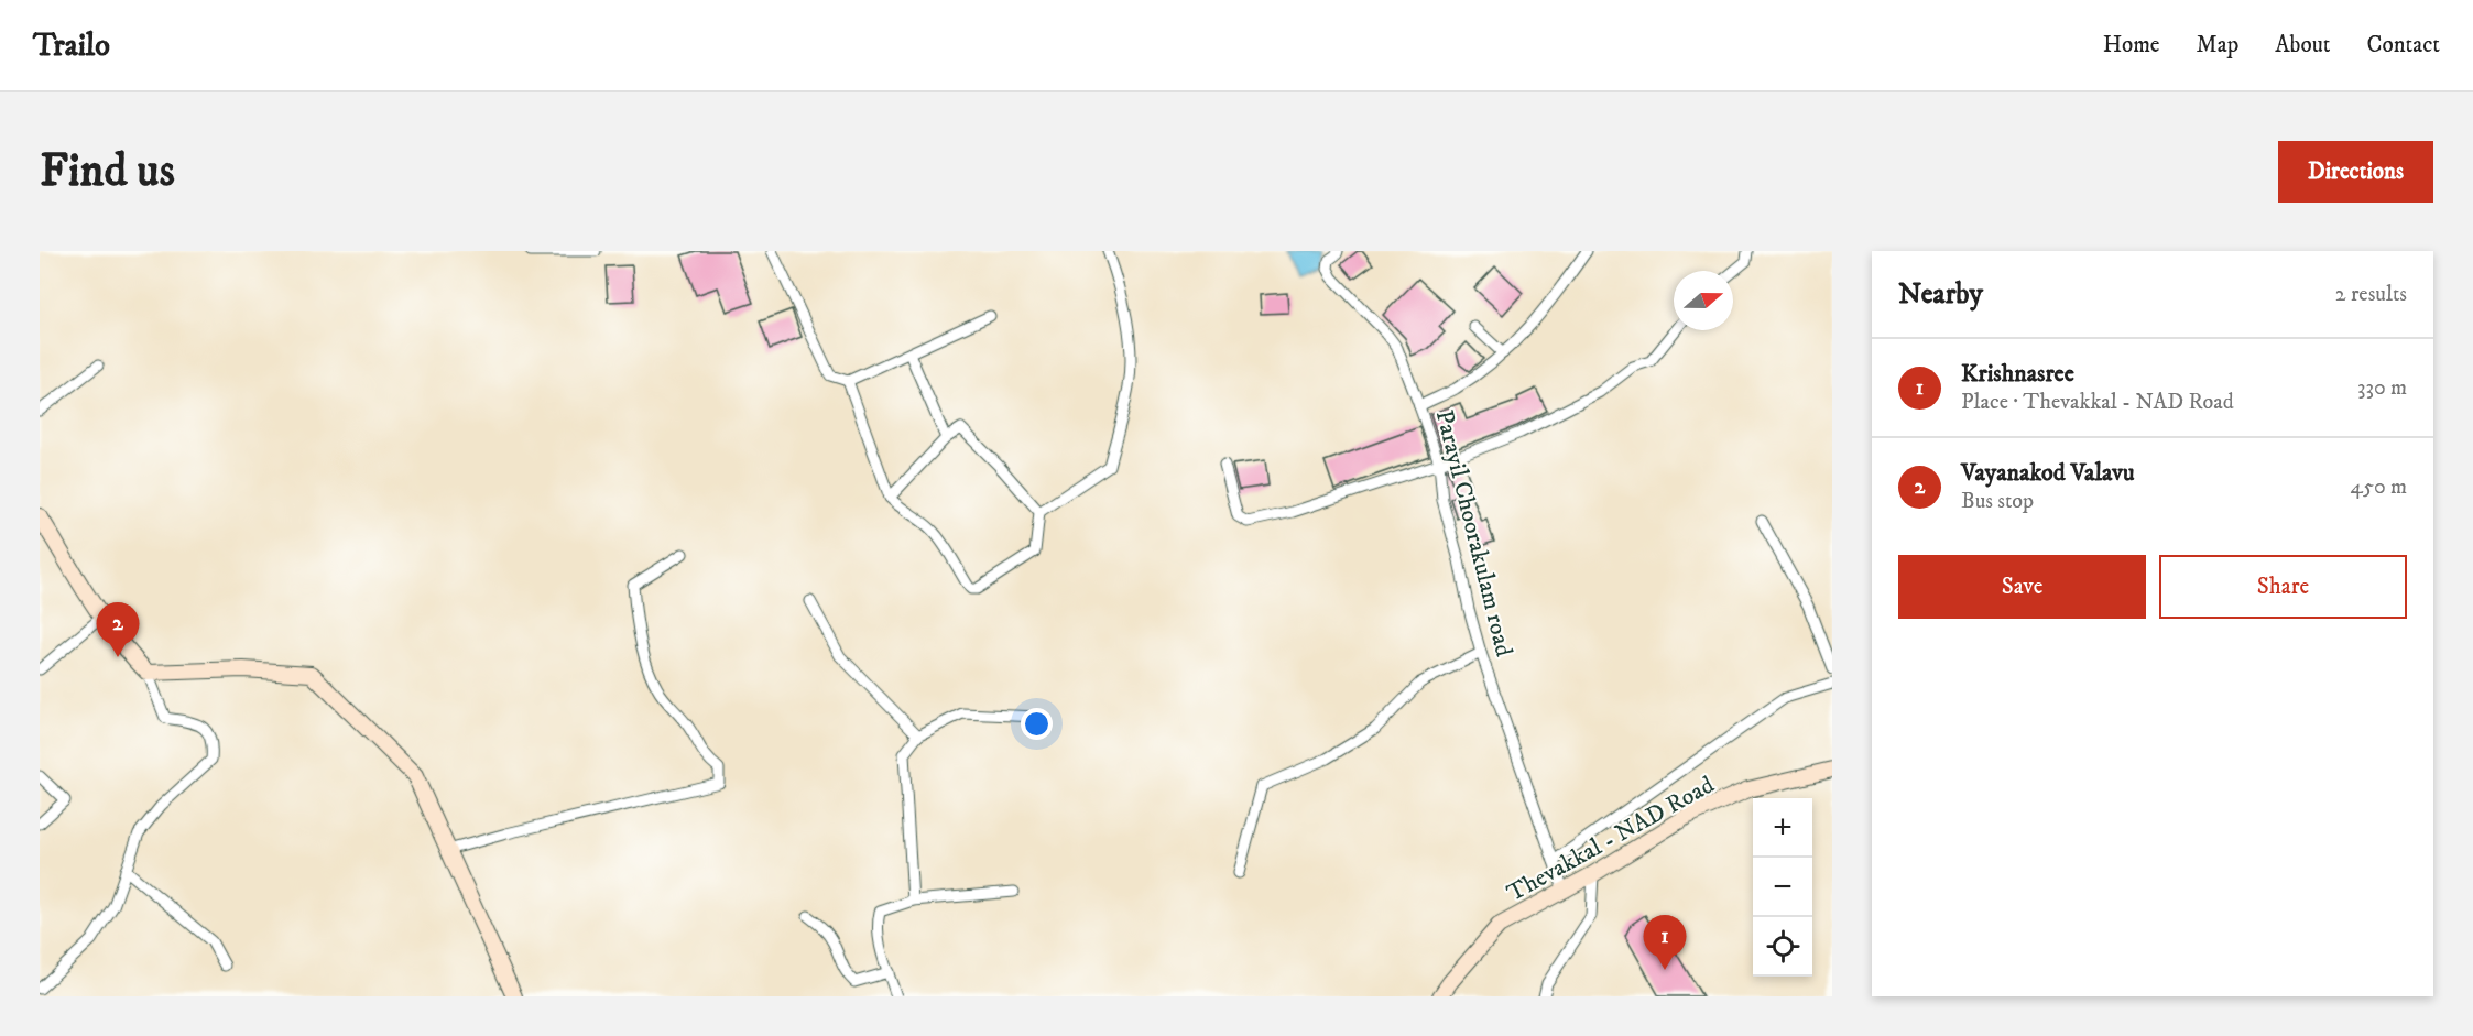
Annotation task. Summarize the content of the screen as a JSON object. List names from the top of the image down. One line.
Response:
{"streets":{"main road":["Thevakkal - NAD Road"],"street":["Parayil Choorakulam road"]},"crossings":[["Parayil Choorakulam road","Thevakkal - NAD Road"]],"north":"right","page":{"header":"Trailo","nav":["Home","Map","About","Contact"],"buttons":["Directions",["Save","Share"]],"title":"Find us","heading":["Nearby","2 results"],"list":[{"mark":"1","name":"Krishnasree","note":"Place · Thevakkal - NAD Road","value":"330 m"},{"mark":"2","name":"Vayanakod Valavu","note":"Bus stop","value":"450 m"}],"pins":["2","1"],"map_buttons":["+","−"]}}
